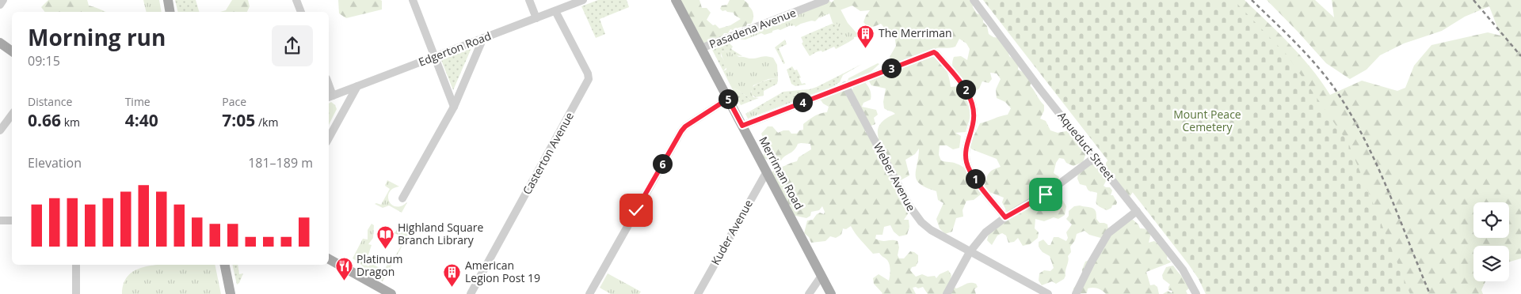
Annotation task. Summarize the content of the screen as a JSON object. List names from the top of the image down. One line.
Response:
{"streets":{"main road":["Merriman Road"],"street":["Pasadena Avenue","Edgerton Road","Aqueduct Street","Casterton Avenue","Weber Avenue","Kuder Avenue"]},"crossings":[["Pasadena Avenue","Merriman Road"],["Edgerton Road","Casterton Avenue"],["Merriman Road","Kuder Avenue"]],"parks":["Mount Peace Cemetery"],"places":{"building":["The Merriman","American Legion Post 19"],"library":["Highland Square Branch Library"],"restaurant":["Platinum Dragon"]},"page":{"heading":["Morning run","09:15"],"pins":["3","2","5","4","6","1"],"stats":[["Distance","0.66 km"],["Time","4:40"],["Pace","7:05 /km"]],"chart":["Elevation","181–189 m"]}}
